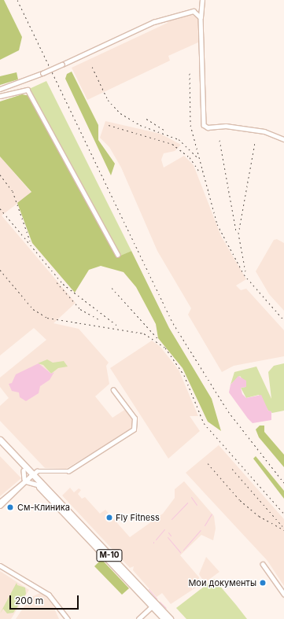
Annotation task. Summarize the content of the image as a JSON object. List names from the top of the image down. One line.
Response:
{"streets":{"highway":["М-10"]},"places":["См-Клиника","Fly Fitness","Мои документы"],"scale_bar":"200 m"}
